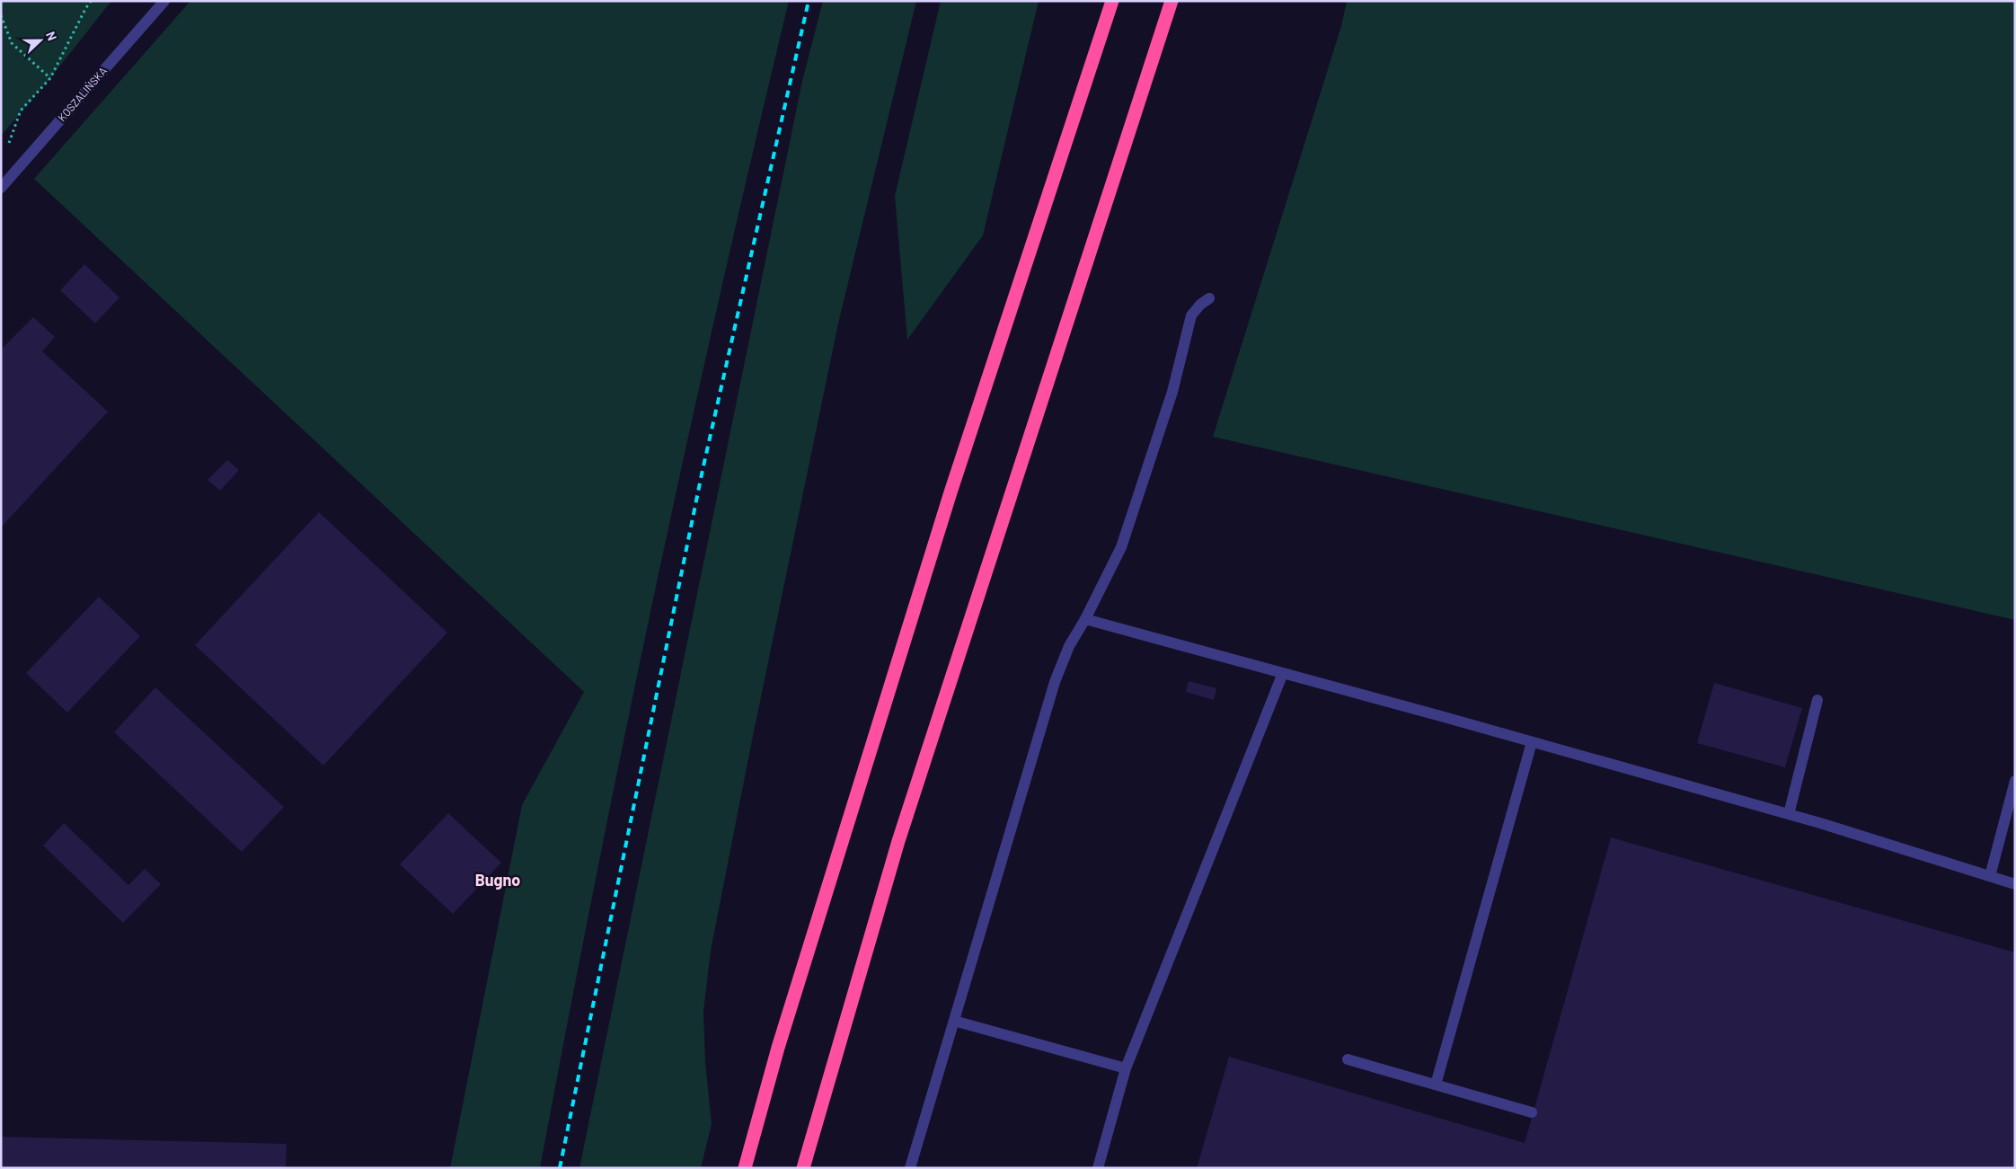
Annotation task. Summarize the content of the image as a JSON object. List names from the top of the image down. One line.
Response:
{"streets":{"street":["KOSZALIŃSKA"]},"districts":["Bugno"],"north":"right"}
